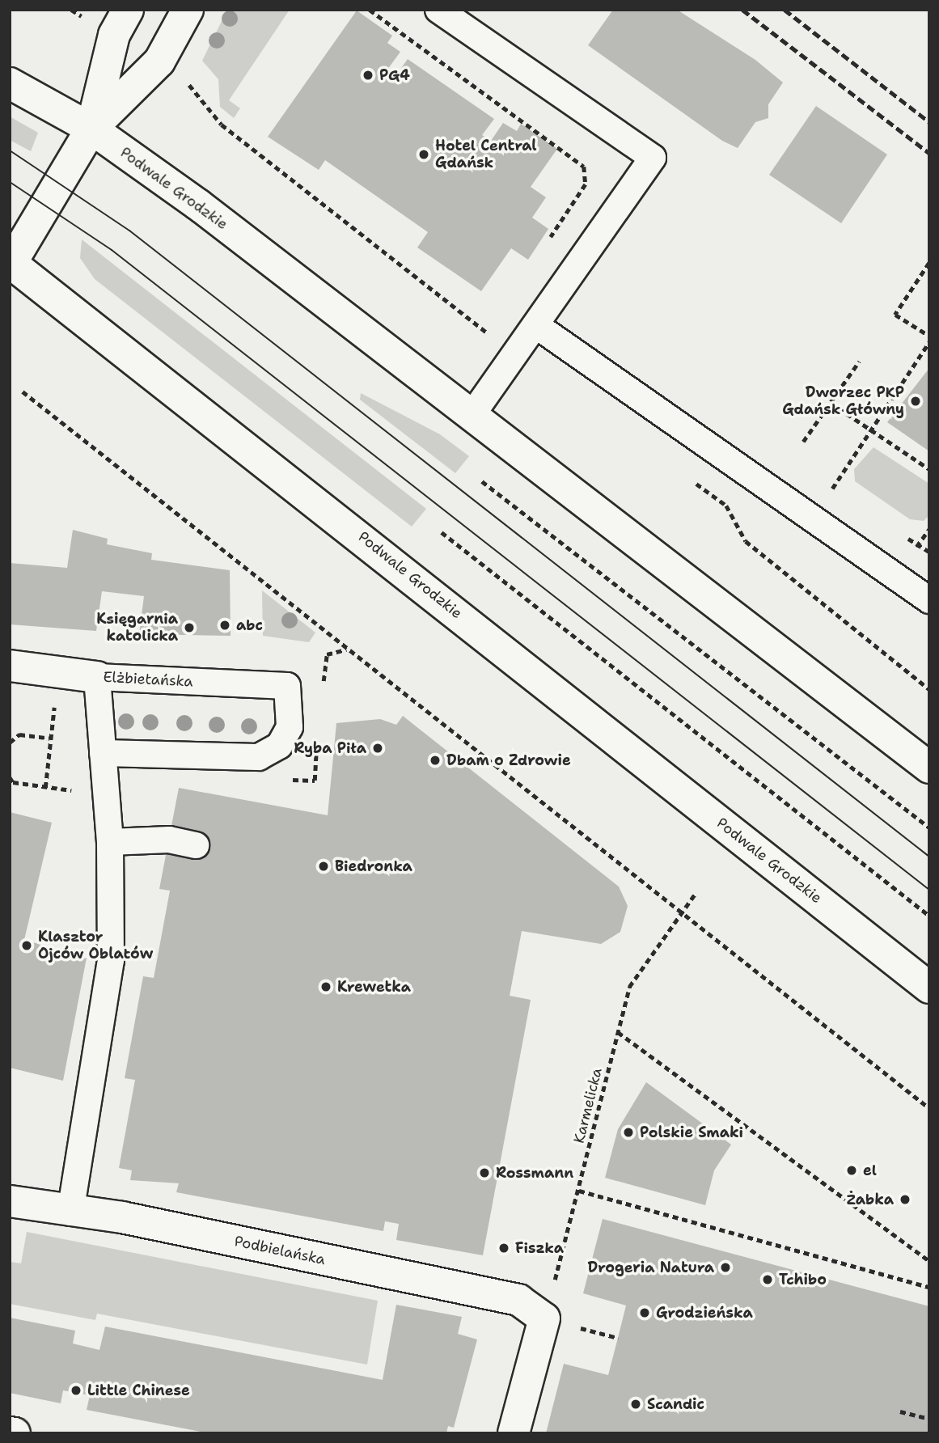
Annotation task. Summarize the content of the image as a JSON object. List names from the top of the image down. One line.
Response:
{"streets":{"main road":["Podwale Grodzkie","Elżbietańska","Podbielańska"],"path":["Karmelicka"]},"crossings":[["Karmelicka","Podbielańska"]],"places":["PG4","Hotel Central Gdańsk","Dworzec PKP Gdańsk Główny","abc","Księgarnia katolicka","Ryba Piła","Dbam o Zdrowie","Biedronka","Klasztor Ojców Oblatów","Krewetka","Polskie Smaki","el","Rossmann","Żabka","Fiszka","Drogeria Natura","Tchibo","Grodzieńska","Little Chinese","Scandic"]}
